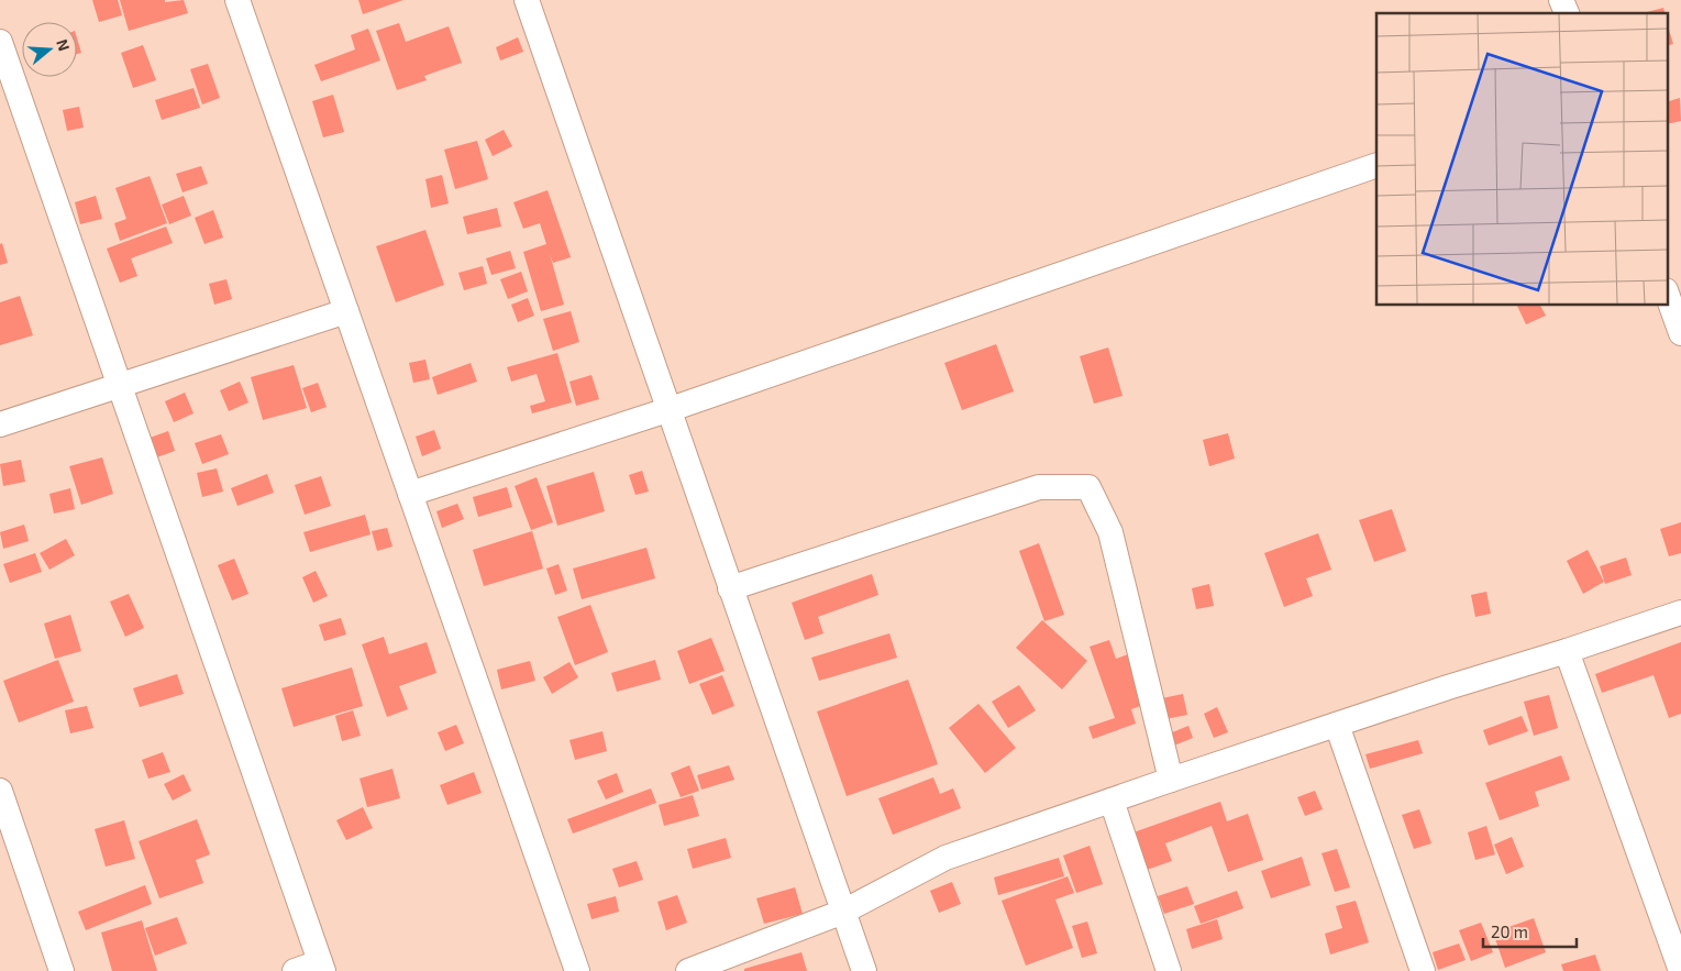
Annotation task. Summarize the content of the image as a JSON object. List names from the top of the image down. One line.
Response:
{"scale_bar":"20 m","north":"right"}
